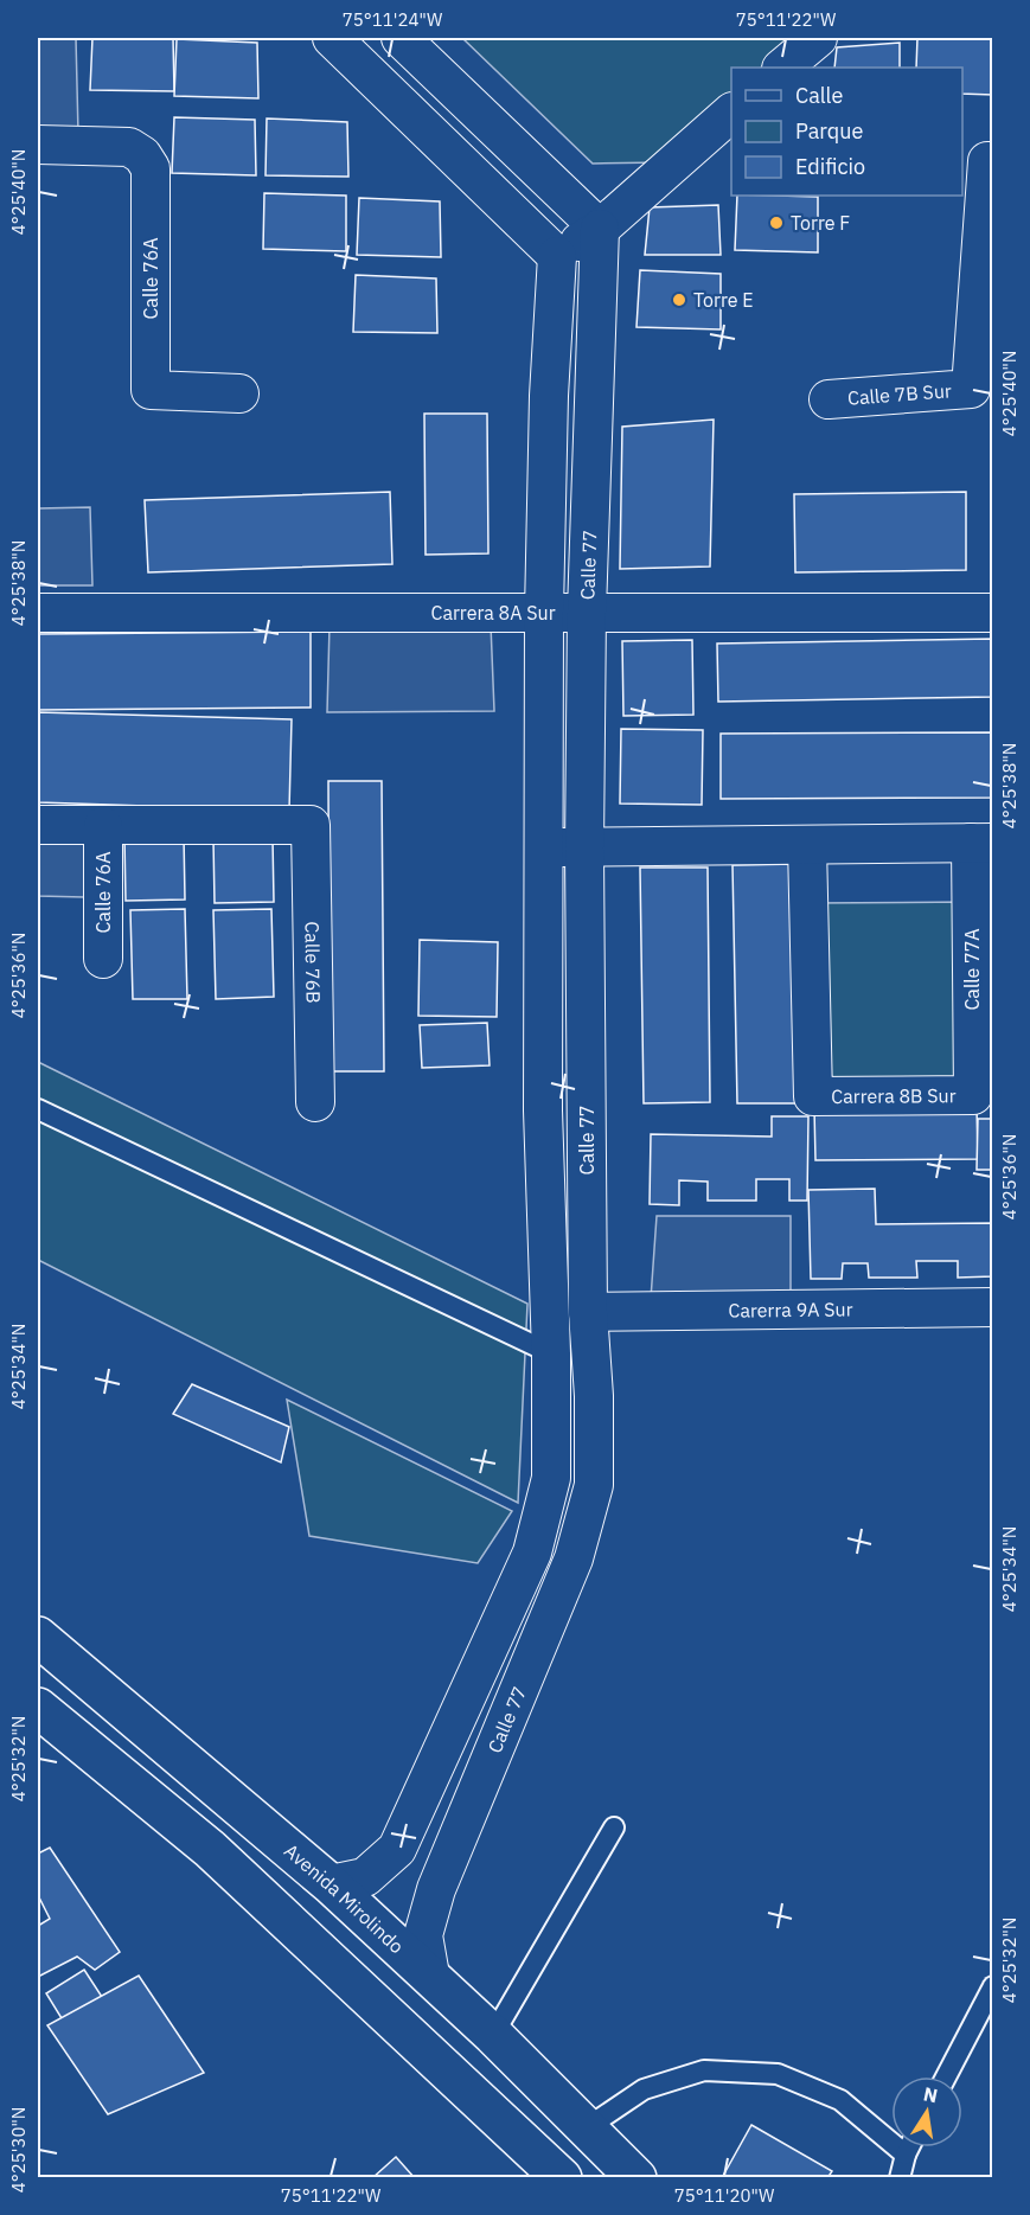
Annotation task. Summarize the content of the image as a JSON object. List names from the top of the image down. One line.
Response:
{"streets":{"main road":["Avenida Mirolindo"],"street":["Calle 76A","Calle 7B Sur","Calle 77","Carrera 8A Sur","Calle 76B","Calle 77A","Carrera 8B Sur","Carerra 9A Sur"]},"crossings":[["Calle 76A","Calle 76B"],["Calle 77","Carrera 8A Sur"],["Calle 77","Carerra 9A Sur"],["Calle 77","Avenida Mirolindo"],["Calle 77A","Carrera 8B Sur"]],"places":["Torre F","Torre E"],"legend":["Calle","Parque","Edificio"],"north":"top","coordinates":["75°11'24\"W","75°11'22\"W","4°25'40\"N","4°25'38\"N","4°25'36\"N","4°25'34\"N","4°25'32\"N","4°25'30\"N","75°11'20\"W"]}
